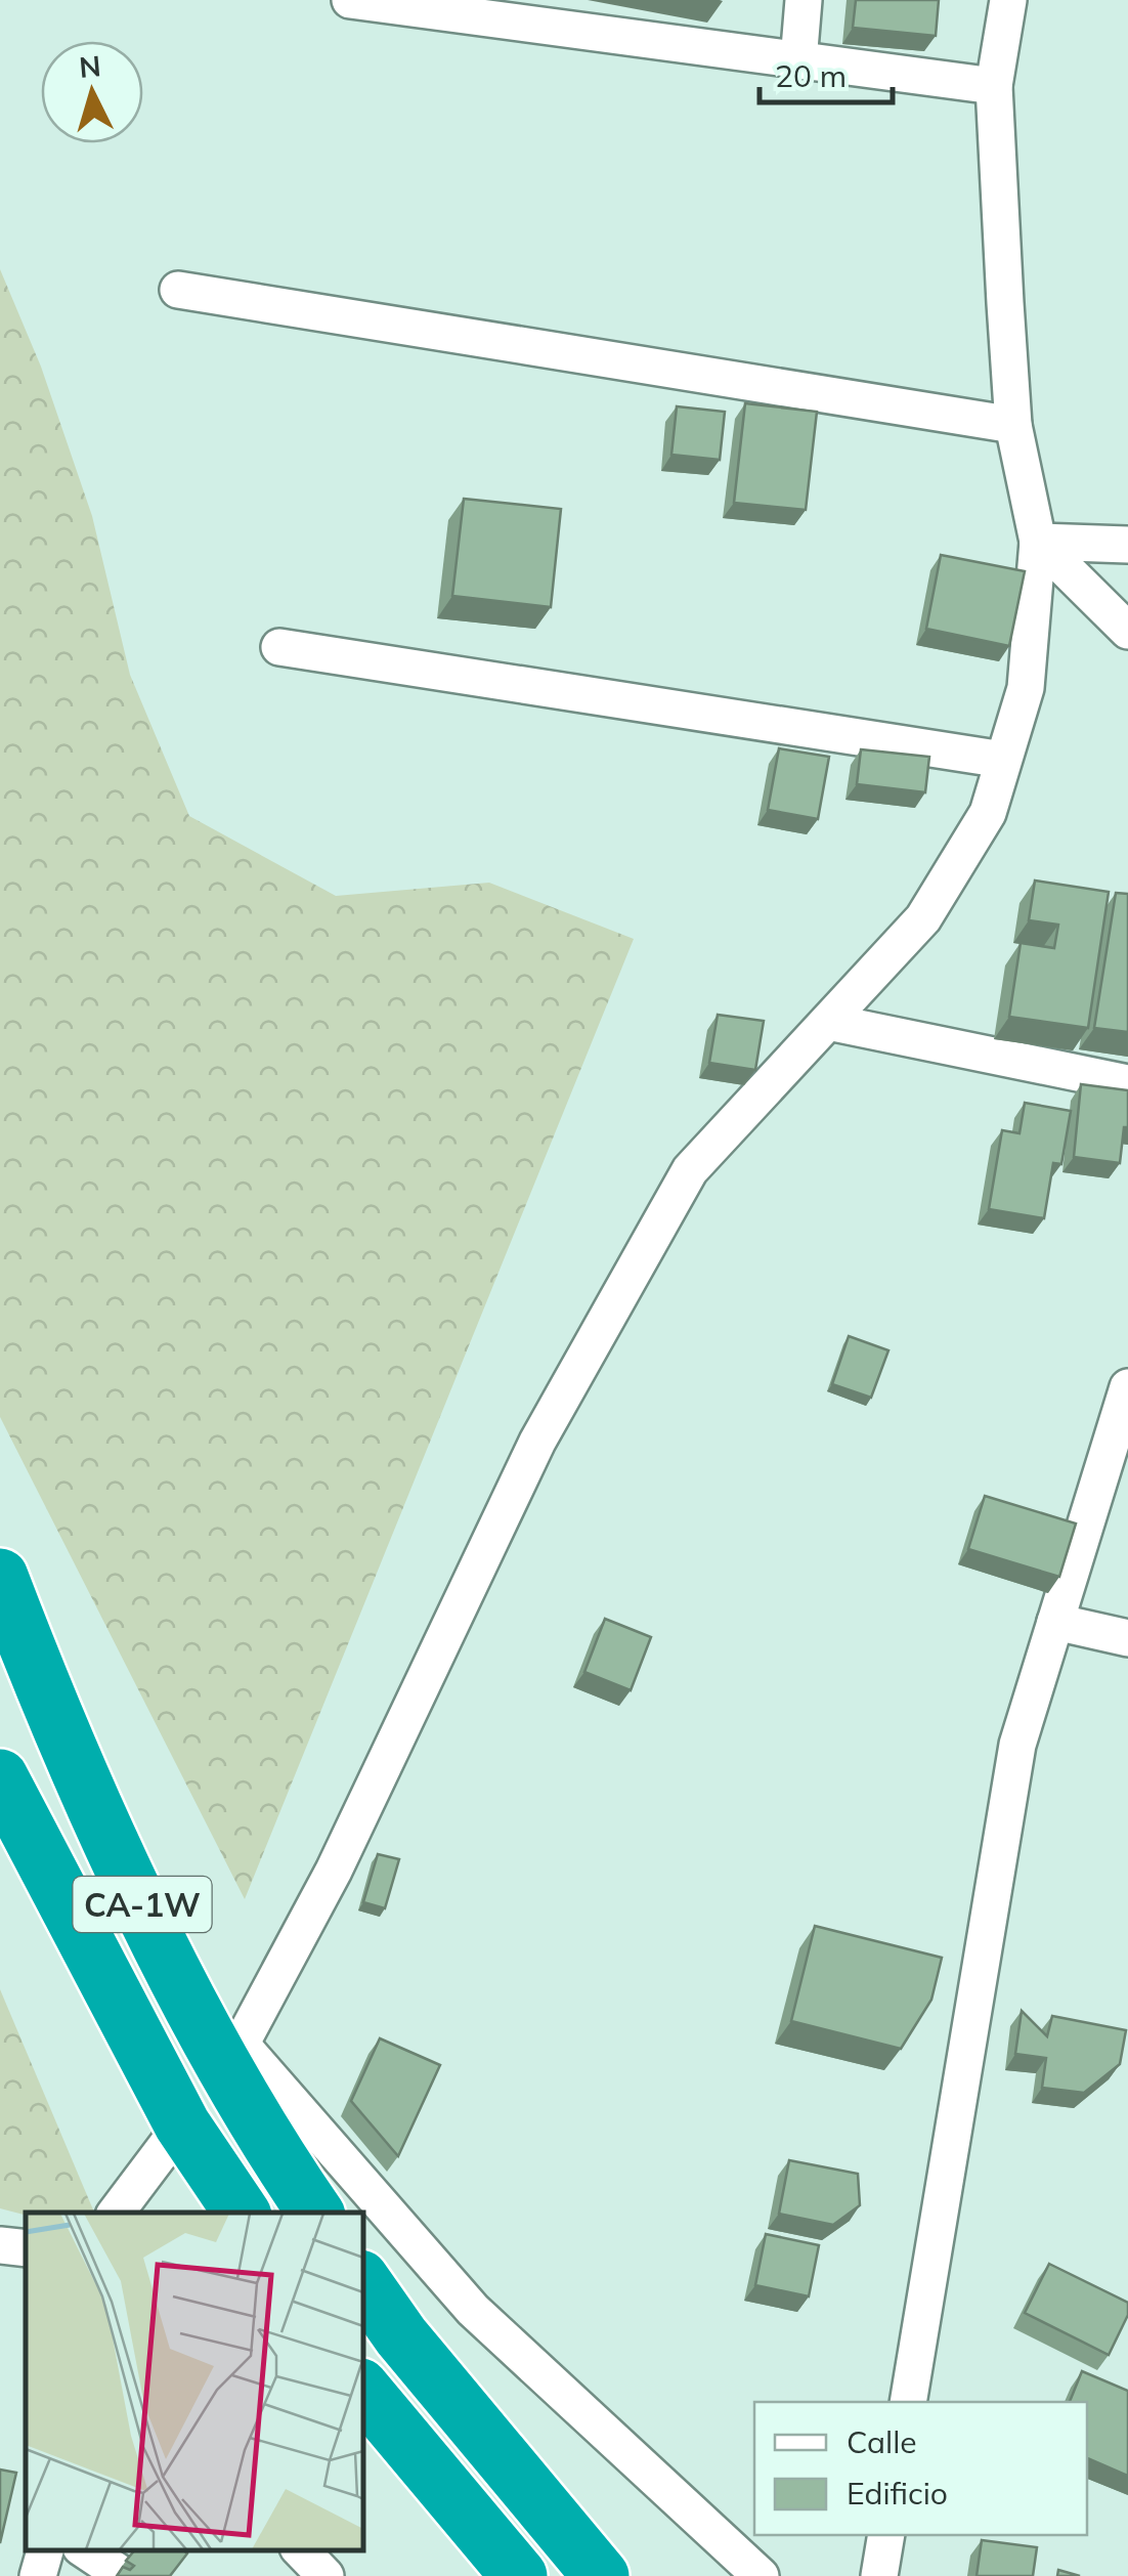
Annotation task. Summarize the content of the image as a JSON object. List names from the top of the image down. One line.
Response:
{"streets":{"highway":["CA-1W"]},"legend":["Calle","Edificio"],"scale_bar":"20 m","north":"top"}
